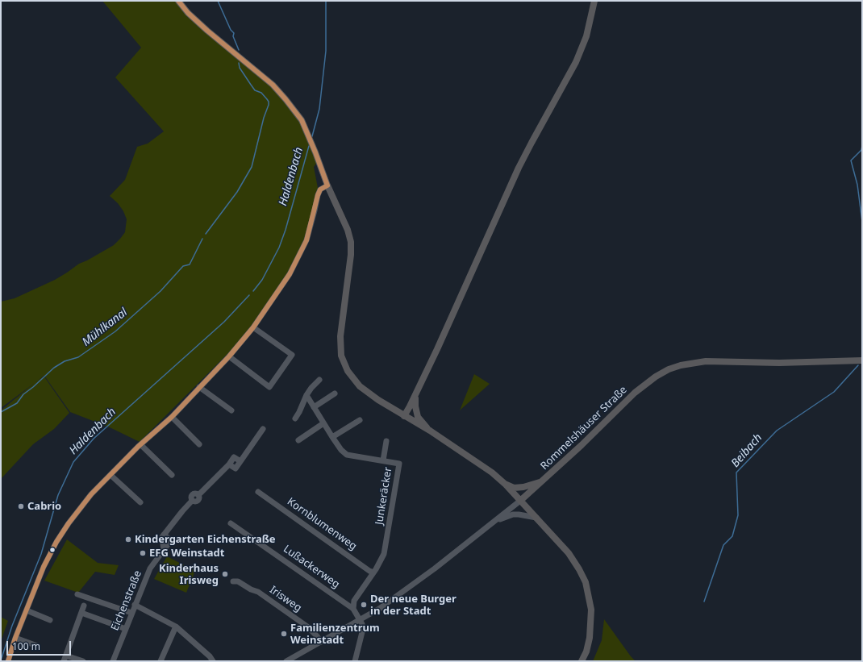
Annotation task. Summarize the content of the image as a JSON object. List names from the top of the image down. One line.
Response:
{"streets":{"main road":["Rommelshäuser Straße"],"street":["Junkeräcker","Kornblumenweg","Lußackerweg","Irisweg","Eichenstraße"]},"crossings":[["Rommelshäuser Straße","Lußackerweg"],["Rommelshäuser Straße","Irisweg"],["Junkeräcker","Kornblumenweg"],["Junkeräcker","Lußackerweg"]],"water":["Haldenbach","Mühlkanal","Beibach"],"places":["Cabrio","Kindergarten Eichenstraße","EFG Weinstadt","Kinderhaus Irisweg","Der neue Burger in der Stadt","Familienzentrum Weinstadt"],"scale_bar":"100 m"}
